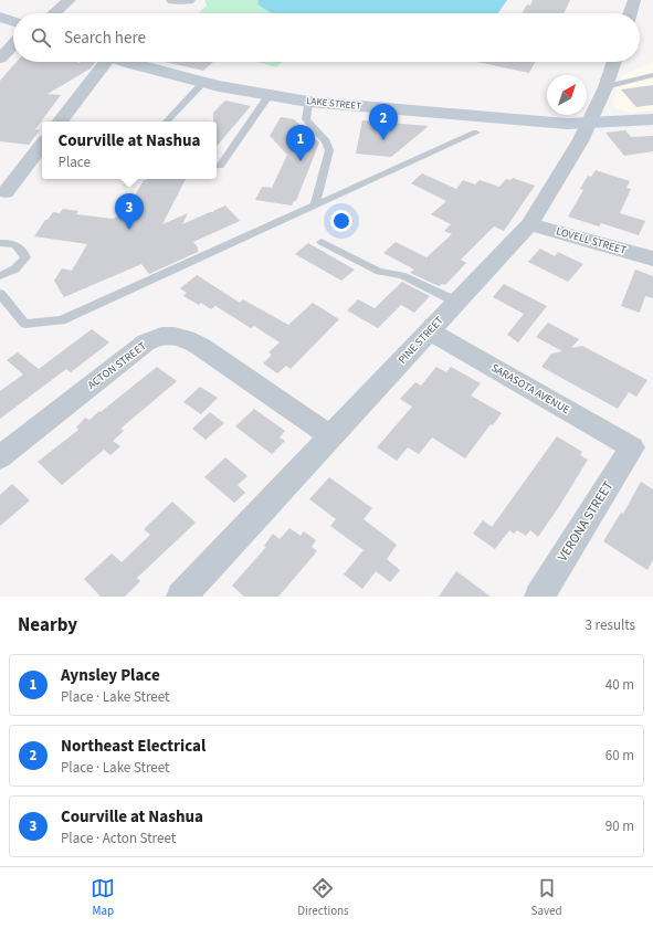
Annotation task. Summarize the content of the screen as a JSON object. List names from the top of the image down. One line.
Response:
{"streets":{"street":["LAKE STREET","LOVELL STREET","PINE STREET","ACTON STREET","SARASOTA AVENUE","VERONA STREET"]},"crossings":[["LAKE STREET","PINE STREET"],["LOVELL STREET","PINE STREET"],["PINE STREET","ACTON STREET"],["PINE STREET","SARASOTA AVENUE"],["SARASOTA AVENUE","VERONA STREET"]],"north":"top right","page":{"search":"Search here","pins":["2","1","3"],"popup":["Courville at Nashua","Place"],"heading":["Nearby","3 results"],"list":[{"mark":"1","name":"Aynsley Place","note":"Place · Lake Street","value":"40 m"},{"mark":"2","name":"Northeast Electrical","note":"Place · Lake Street","value":"60 m"},{"mark":"3","name":"Courville at Nashua","note":"Place · Acton Street","value":"90 m"}],"nav":["Map","Directions","Saved"]}}
